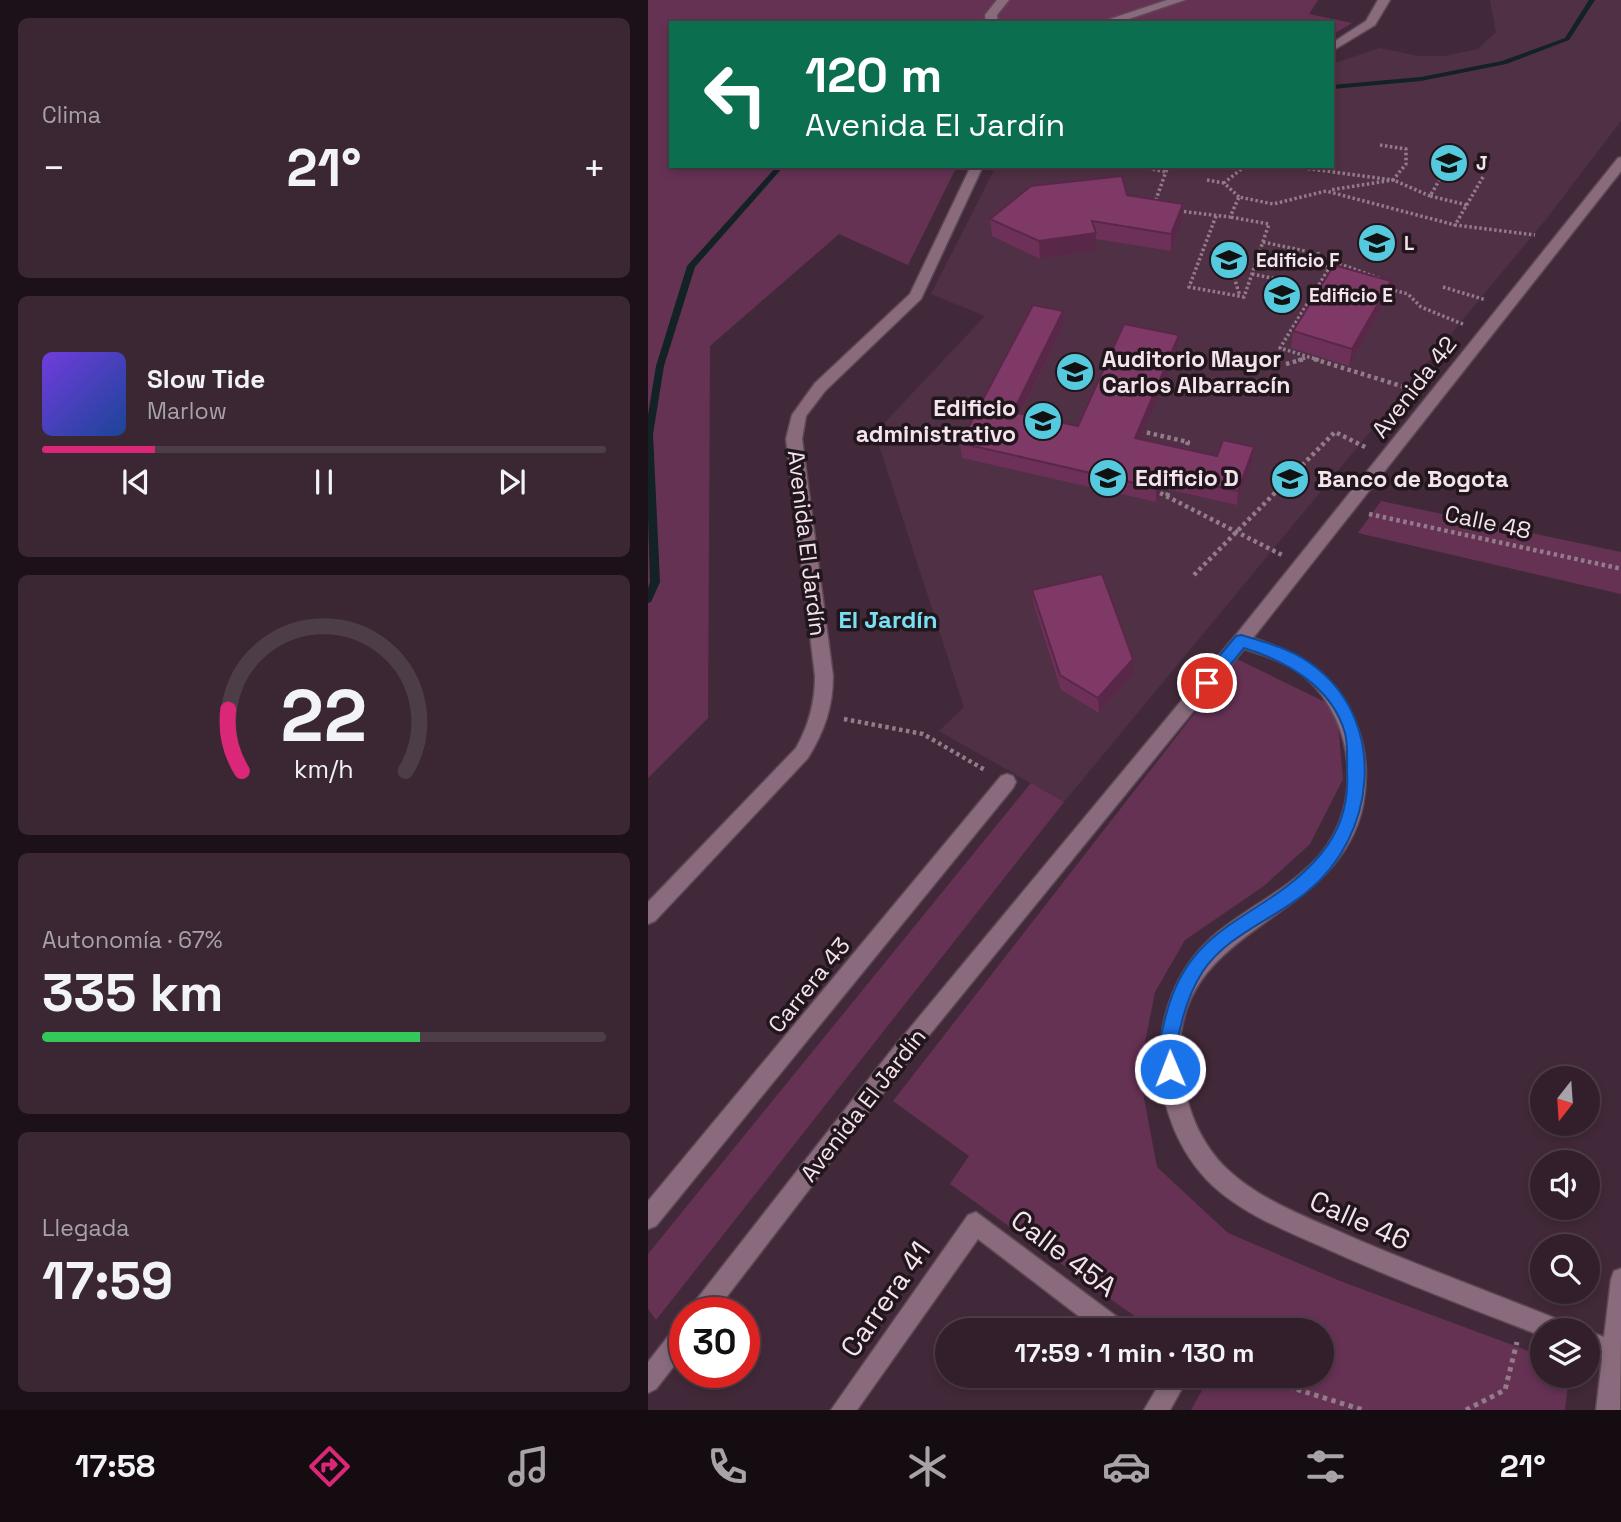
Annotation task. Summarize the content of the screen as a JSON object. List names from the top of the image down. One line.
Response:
{"streets":{"street":["Avenida 42","Avenida El Jardín","Carrera 43","Calle 46","Calle 45A","Carrera 41"],"path":["Calle 48"]},"crossings":[["Avenida 42","Calle 48"],["Avenida 42","Avenida El Jardín"],["Avenida 42","Calle 46"],["Avenida El Jardín","Calle 46"],["Calle 45A","Carrera 41"]],"districts":["El Jardín"],"places":{"school or university":["J","L","Edificio F","Edificio E","Auditorio Mayor Carlos Albarracín","Edificio administrativo","Edificio D","Banco de Bogota"]},"north":"bottom","page":{"tile":["Clima",["Autonomía · 67%","335 km"],["Llegada","17:59"]],"turn":["120 m","Avenida El Jardín"],"heat":["−","21°","+"],"song":["Slow Tide","Marlow"],"limit":"30","trip":"17:59 · 1 min · 130 m","tabs":["17:58","21°"],"gauge":["22","km/h"]}}
